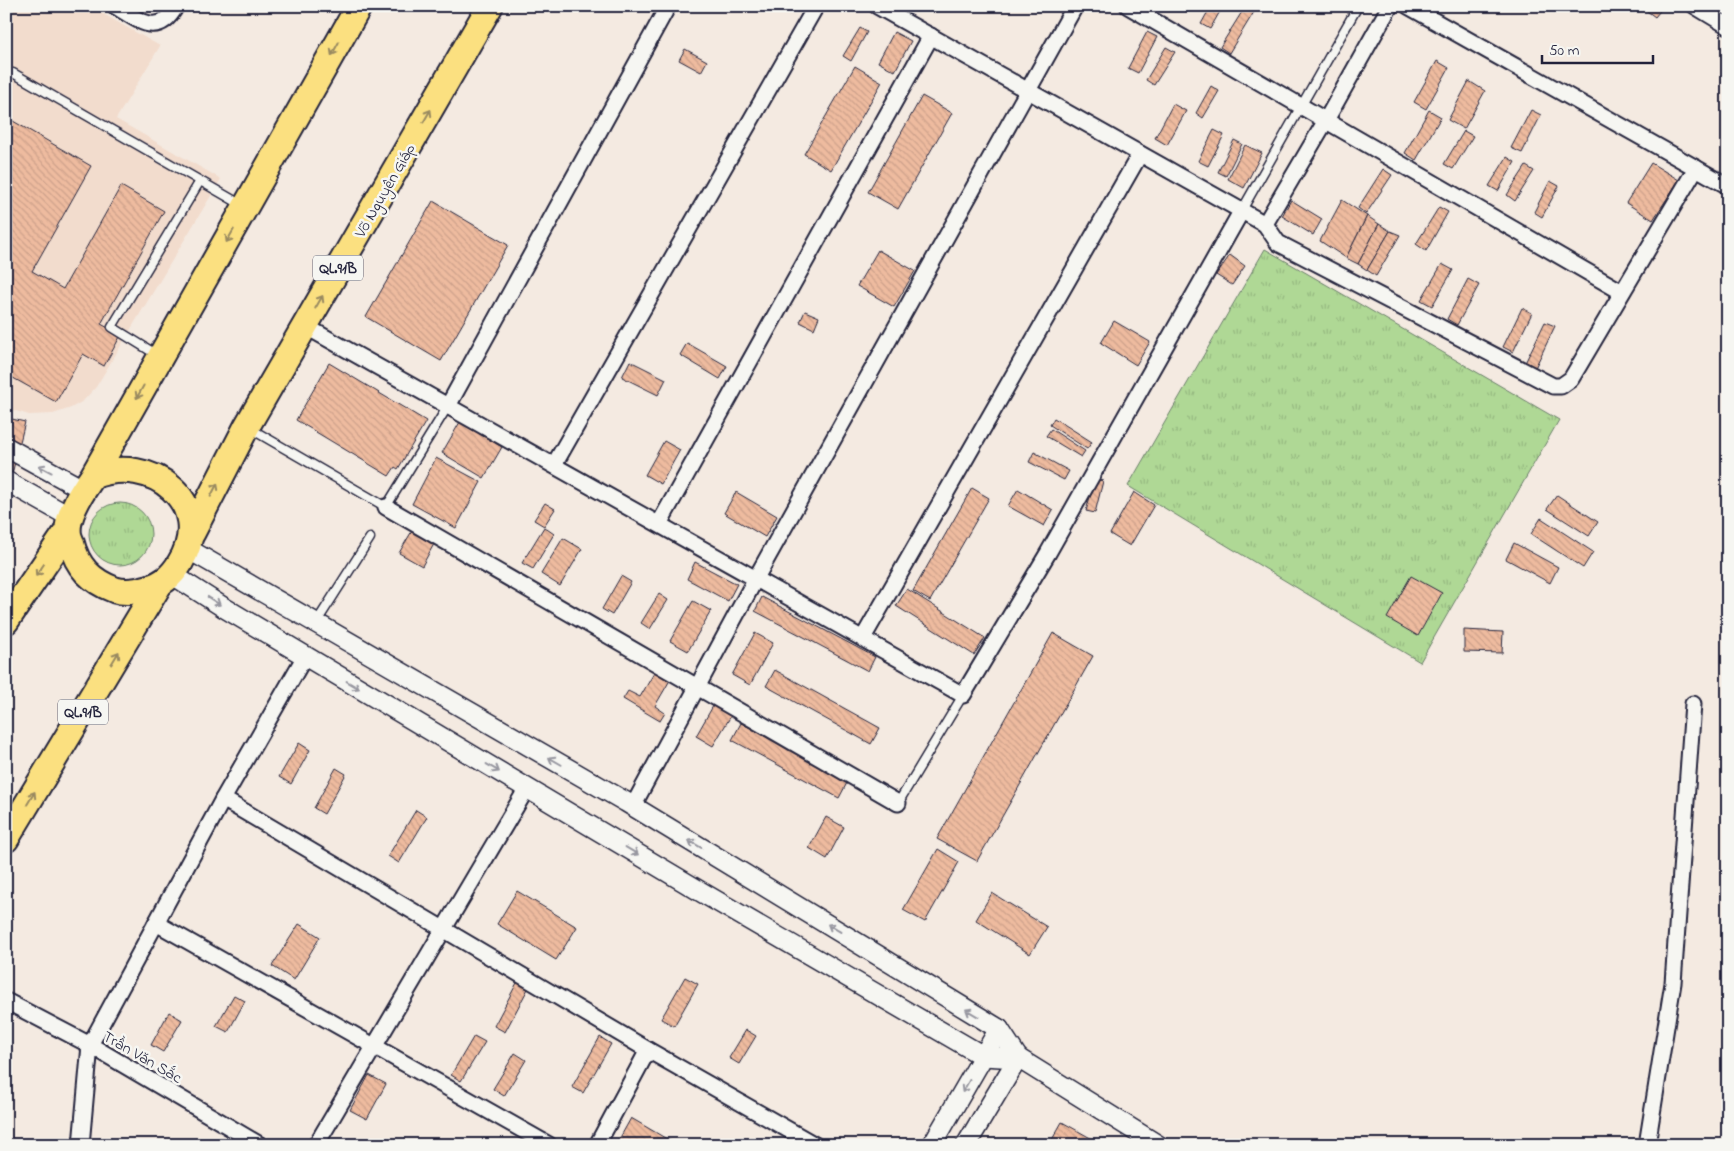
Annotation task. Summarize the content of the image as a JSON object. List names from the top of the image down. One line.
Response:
{"streets":{"highway":["Võ Nguyên Giáp","QL.91B"],"street":["Trần Văn Sắc"]},"crossings":[["Võ Nguyên Giáp","QL.91B"]],"scale_bar":"50 m"}
